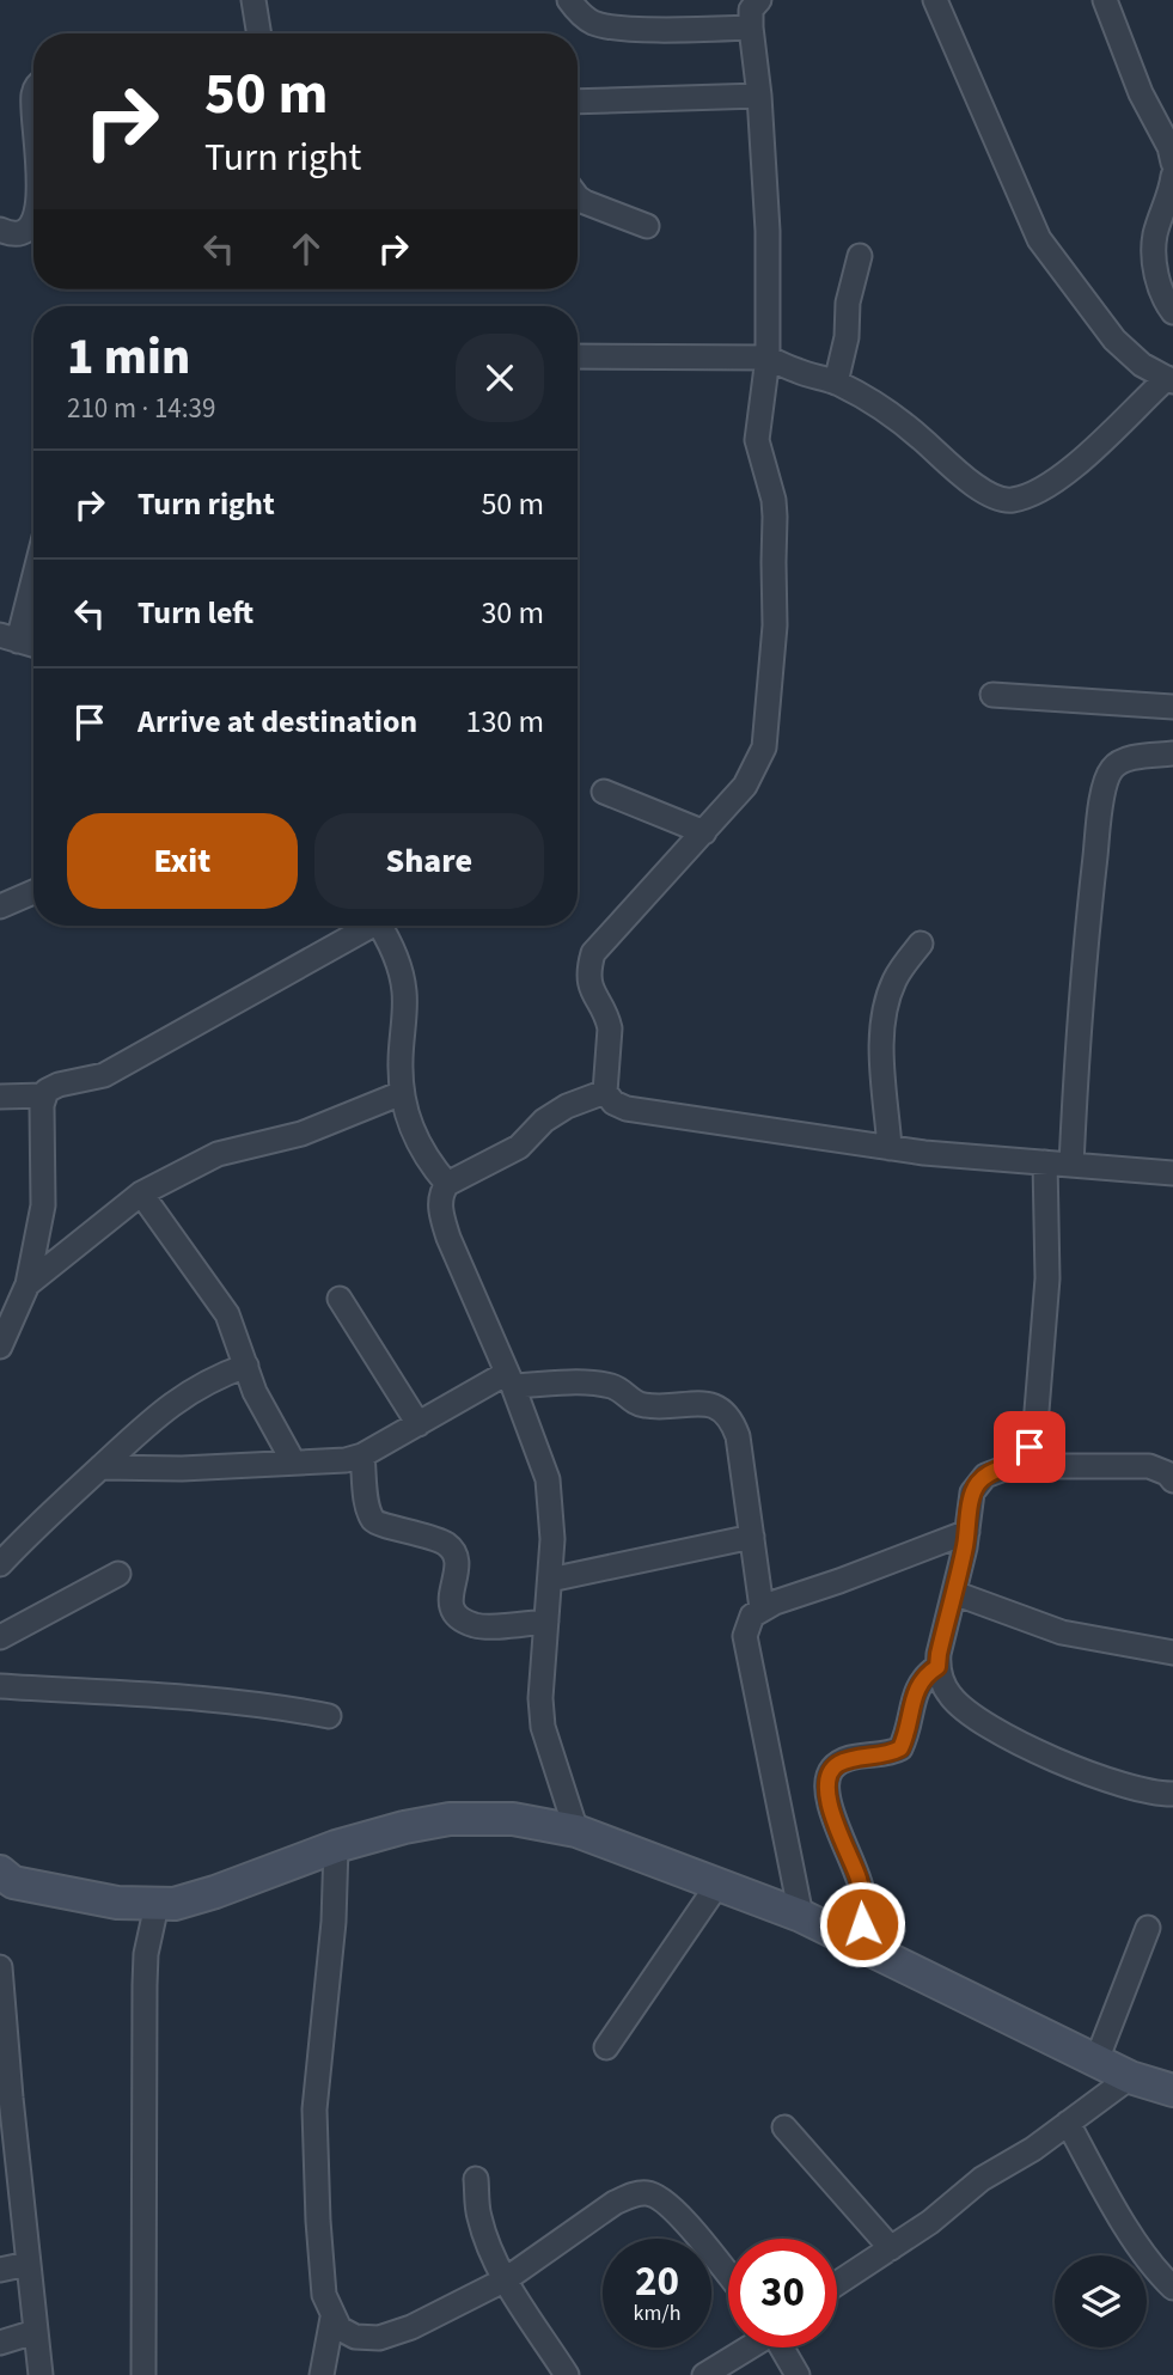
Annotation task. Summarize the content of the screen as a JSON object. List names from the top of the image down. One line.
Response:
{"page":{"turn":["50 m","Turn right"],"heading":["1 min","210 m · 14:39"],"list":[{"name":"Turn right","value":"50 m"},{"name":"Turn left","value":"30 m"},{"name":"Arrive at destination","value":"130 m"}],"buttons":["Exit","Share"],"speed":"20 km/h","limit":"30"}}
